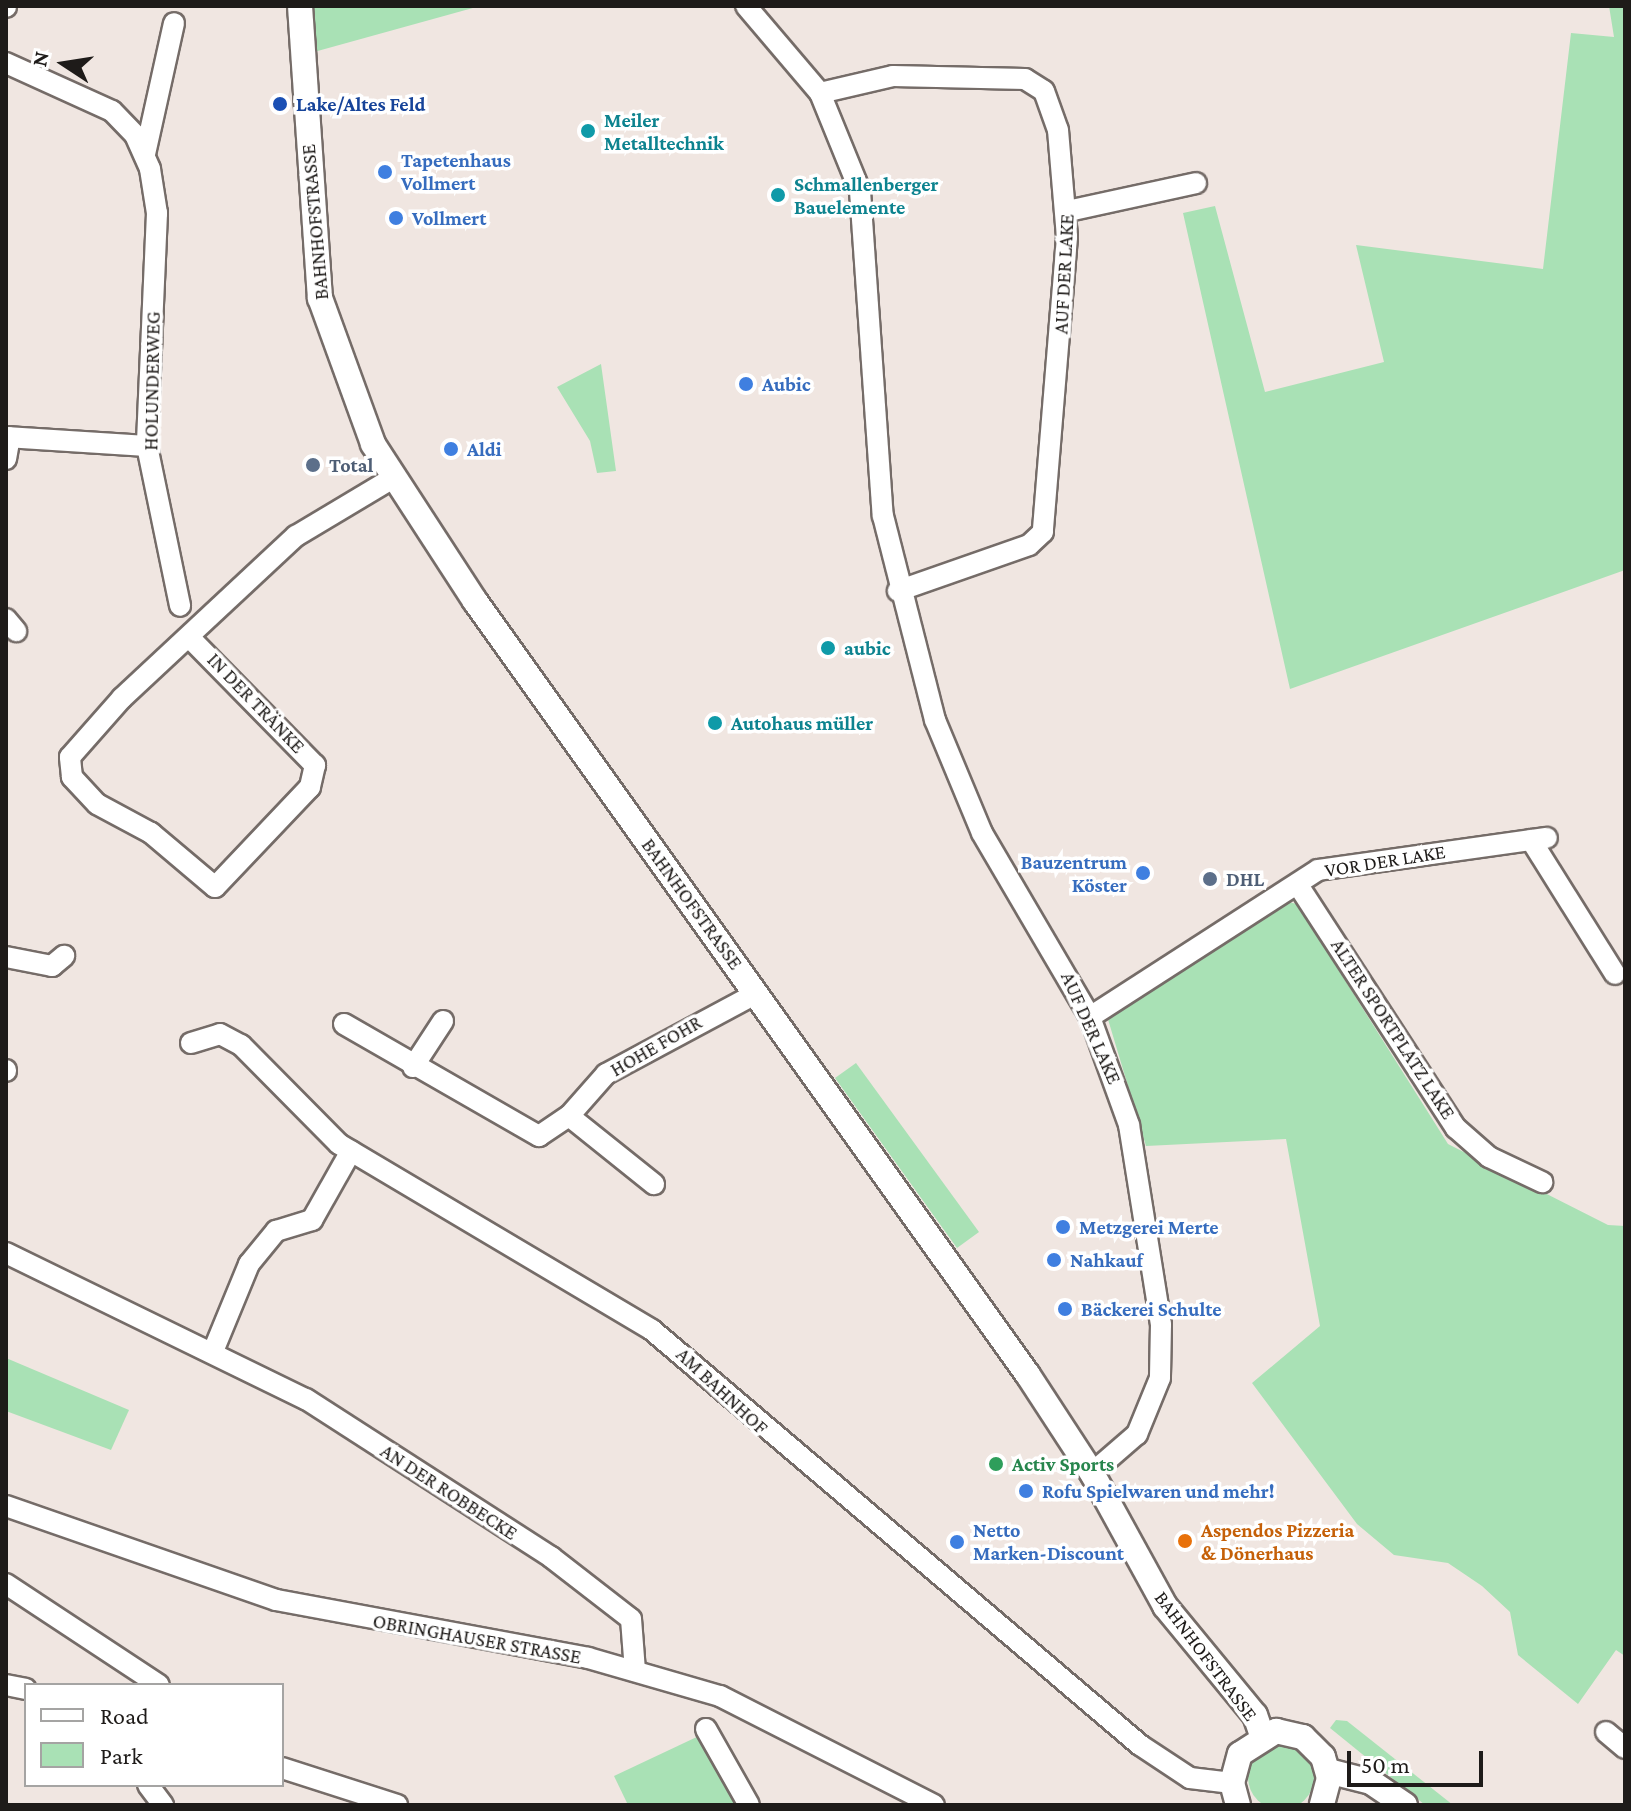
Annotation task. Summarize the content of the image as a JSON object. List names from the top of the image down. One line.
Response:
{"streets":{"main road":["BAHNHOFSTRASSE"],"street":["AUF DER LAKE","HOLUNDERWEG","IN DER TRÄNKE","VOR DER LAKE","ALTER SPORTPLATZ LAKE","HOHE FOHR","AM BAHNHOF","AN DER ROBBECKE","OBRINGHAUSER STRASSE"]},"crossings":[["BAHNHOFSTRASSE","AUF DER LAKE"],["BAHNHOFSTRASSE","IN DER TRÄNKE"],["BAHNHOFSTRASSE","HOHE FOHR"],["AUF DER LAKE","VOR DER LAKE"],["VOR DER LAKE","ALTER SPORTPLATZ LAKE"],["AN DER ROBBECKE","OBRINGHAUSER STRASSE"]],"places":["Lake/Altes Feld","Meiler Metalltechnik","Tapetenhaus Vollmert","Schmallenberger Bauelemente","Vollmert","Aubic","Aldi","Total","aubic","Autohaus müller","Bauzentrum Köster","DHL","Metzgerei Merte","Nahkauf","Bäckerei Schulte","Activ Sports","Rofu Spielwaren und mehr!","Aspendos Pizzeria & Dönerhaus","Netto Marken-Discount"],"legend":["Road","Park"],"scale_bar":"50 m","north":"left"}
